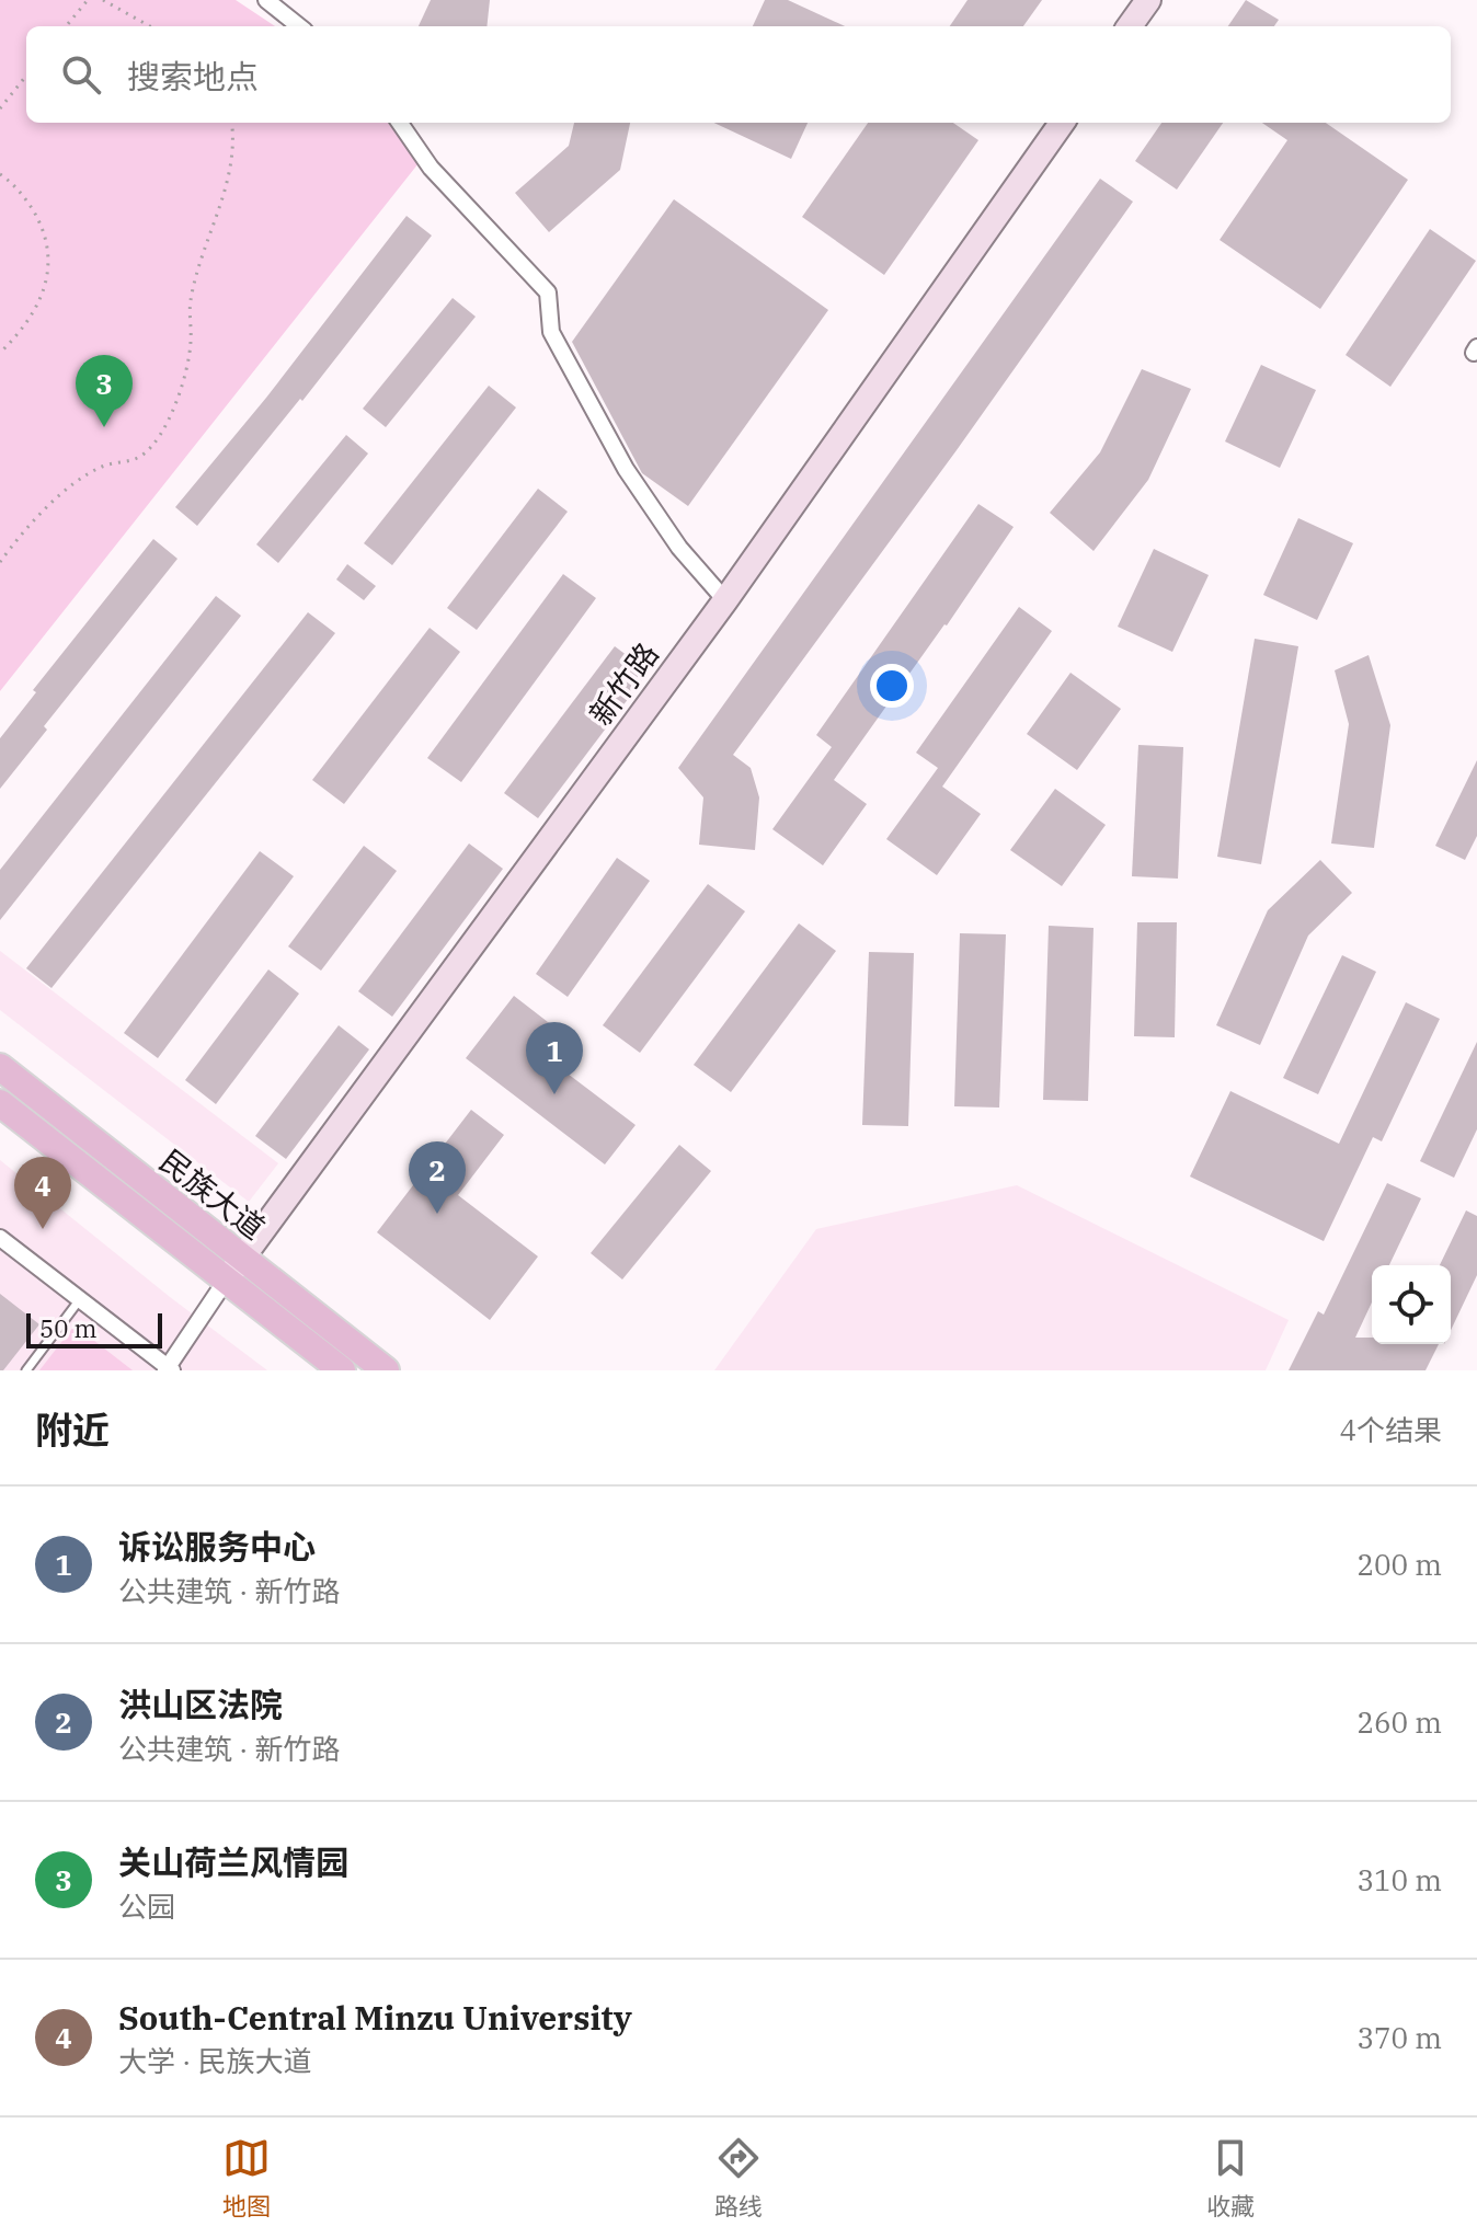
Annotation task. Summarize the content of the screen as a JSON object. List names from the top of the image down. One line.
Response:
{"streets":{"main road":["新竹路","民族大道"]},"crossings":[["新竹路","民族大道"]],"scale_bar":"50 m","page":{"search":"搜索地点","pins":["3","1","2","4"],"scale":"50 m","heading":["附近","4个结果"],"list":[{"mark":"1","name":"诉讼服务中心","note":"公共建筑 · 新竹路","value":"200 m"},{"mark":"2","name":"洪山区法院","note":"公共建筑 · 新竹路","value":"260 m"},{"mark":"3","name":"关山荷兰风情园","note":"公园","value":"310 m"},{"mark":"4","name":"South-Central Minzu University","note":"大学 · 民族大道","value":"370 m"}],"nav":["地图","路线","收藏"]}}
